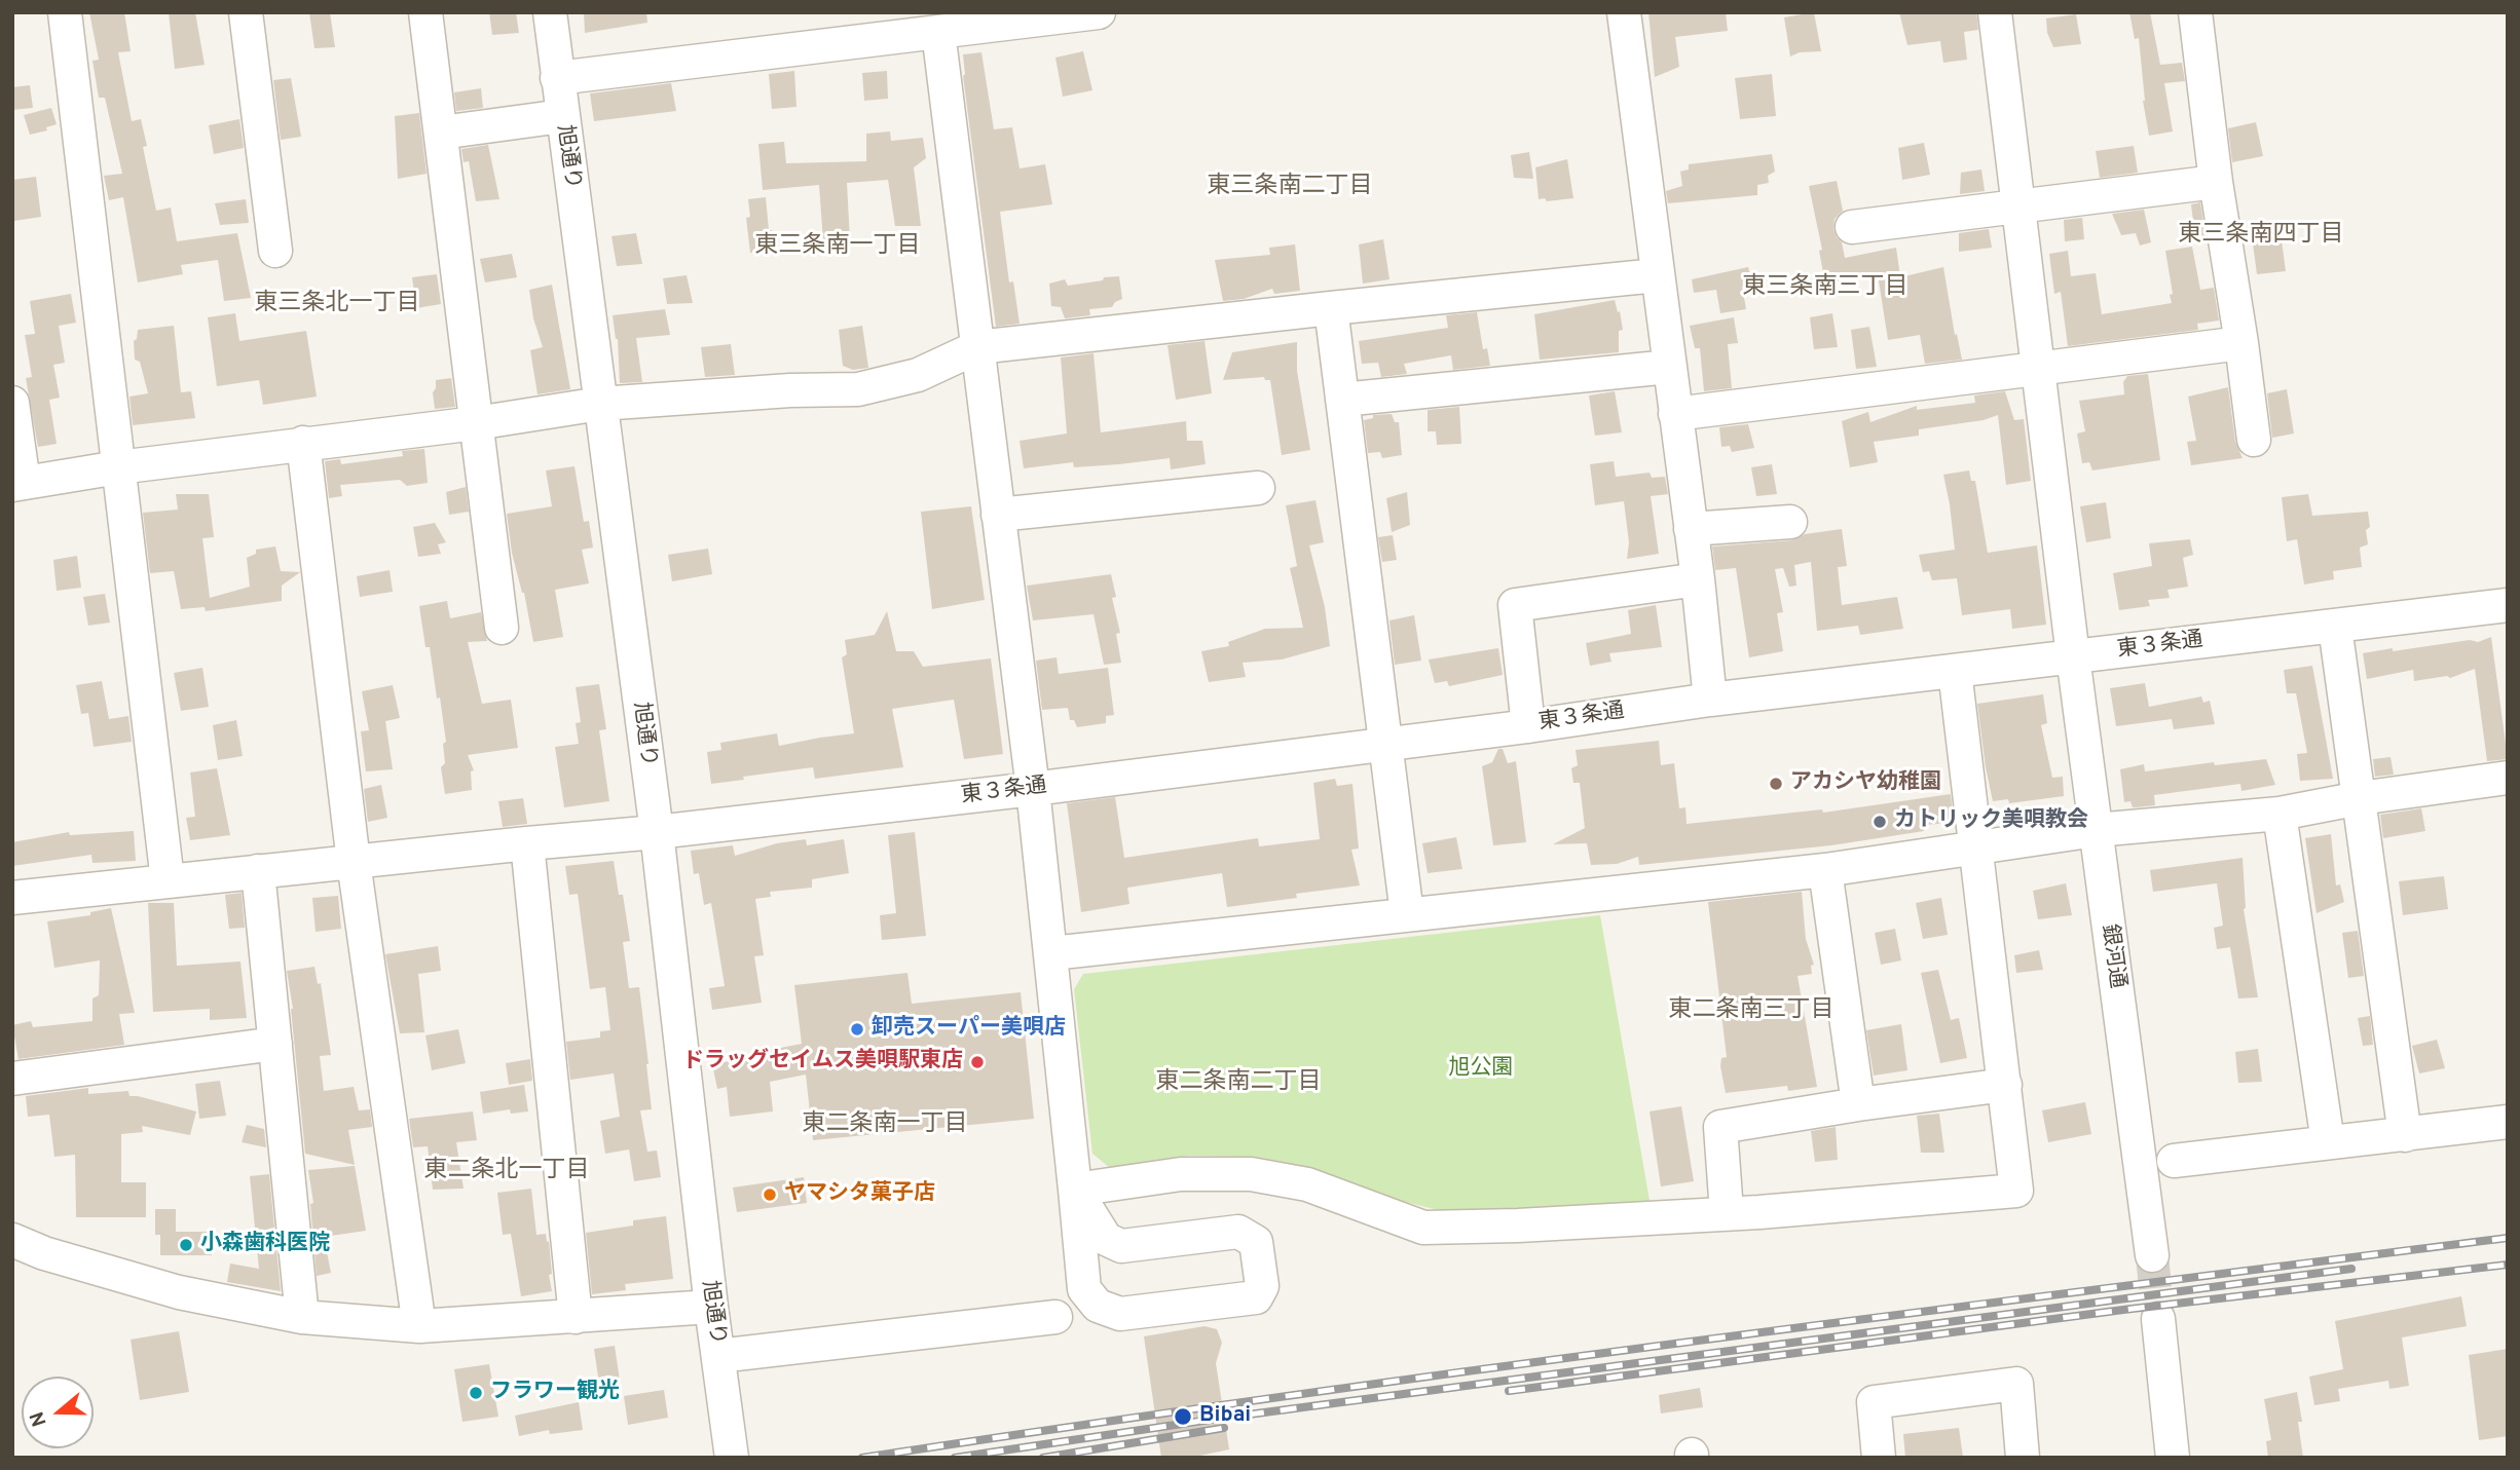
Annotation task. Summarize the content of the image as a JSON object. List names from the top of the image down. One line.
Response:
{"streets":{"street":["旭通り","東３条通","銀河通"]},"crossings":[["旭通り","東３条通"],["東３条通","銀河通"]],"districts":["東三条南二丁目","東三条南四丁目","東三条南一丁目","東三条南三丁目","東三条北一丁目","東二条南三丁目","東二条南二丁目","東二条南一丁目","東二条北一丁目"],"parks":["旭公園"],"places":["アカシヤ幼稚園","カトリック美唄教会","卸売スーパー美唄店","ドラッグセイムス美唄駅東店","ヤマシタ菓子店","小森歯科医院","フラワー観光","Bibai"],"north":"left"}
